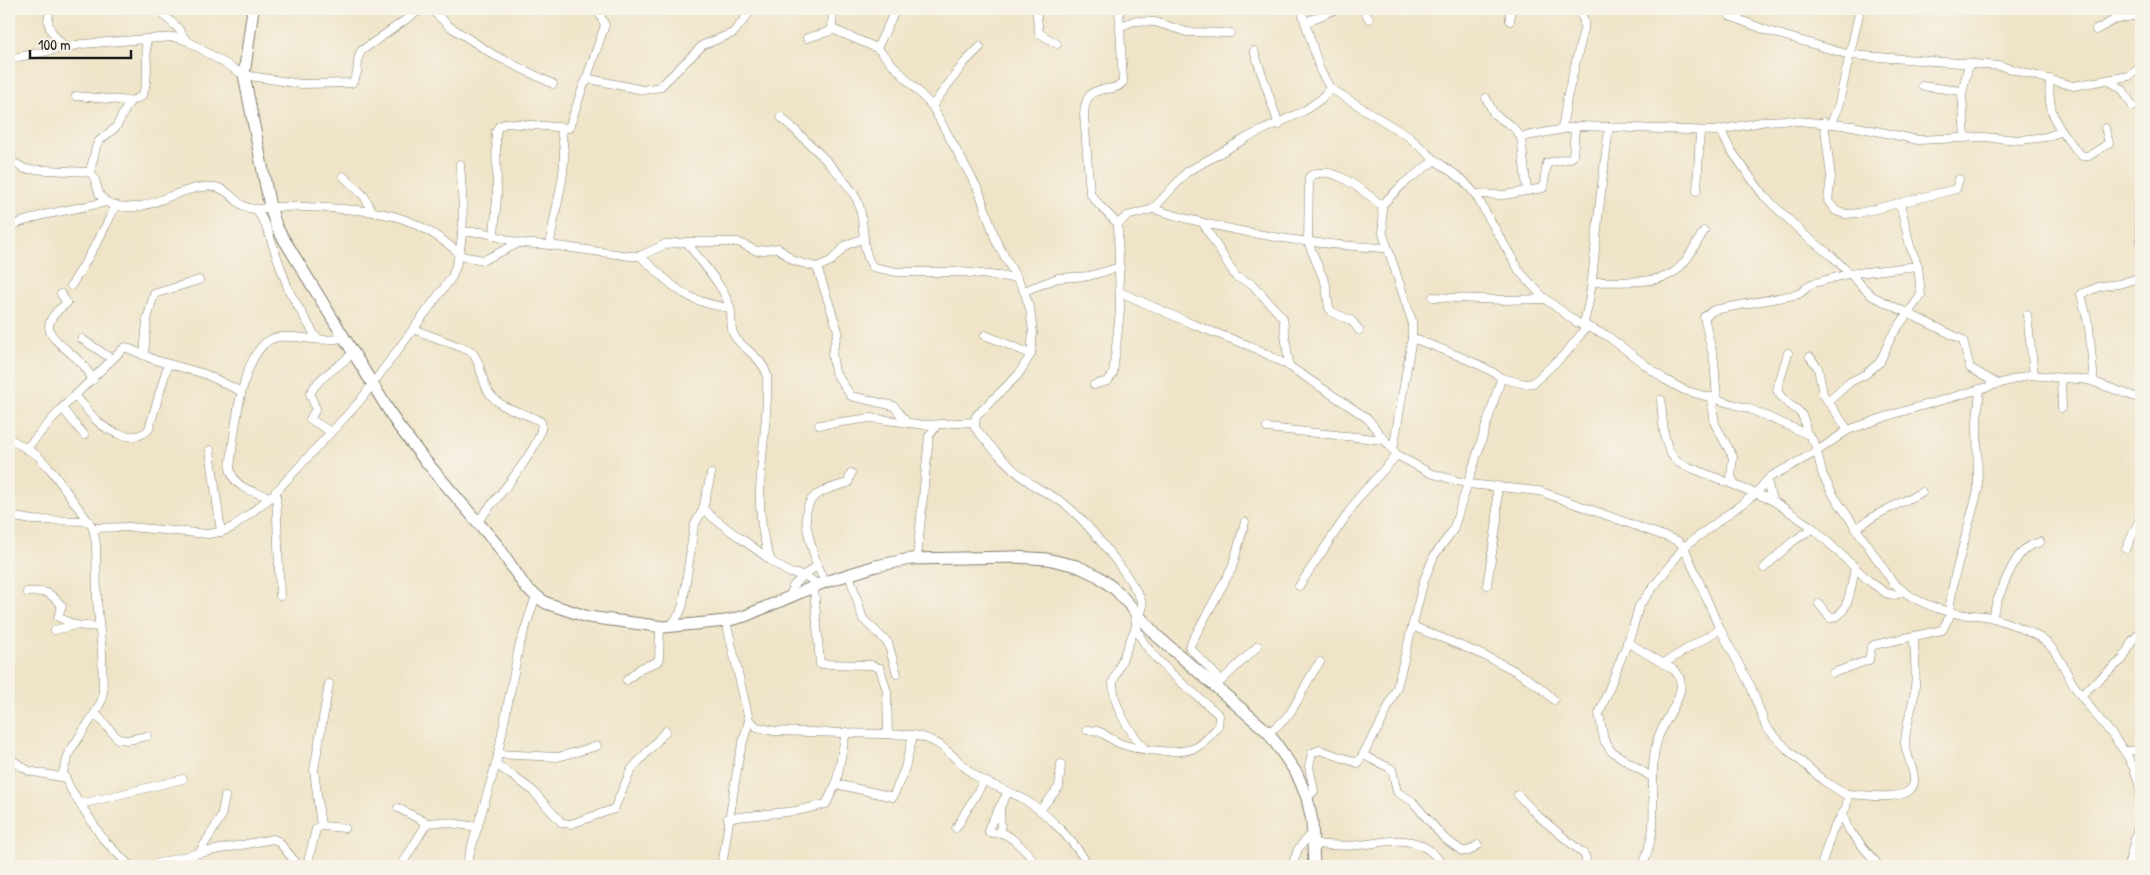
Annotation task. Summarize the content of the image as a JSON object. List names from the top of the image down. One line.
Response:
{"scale_bar":"100 m"}
